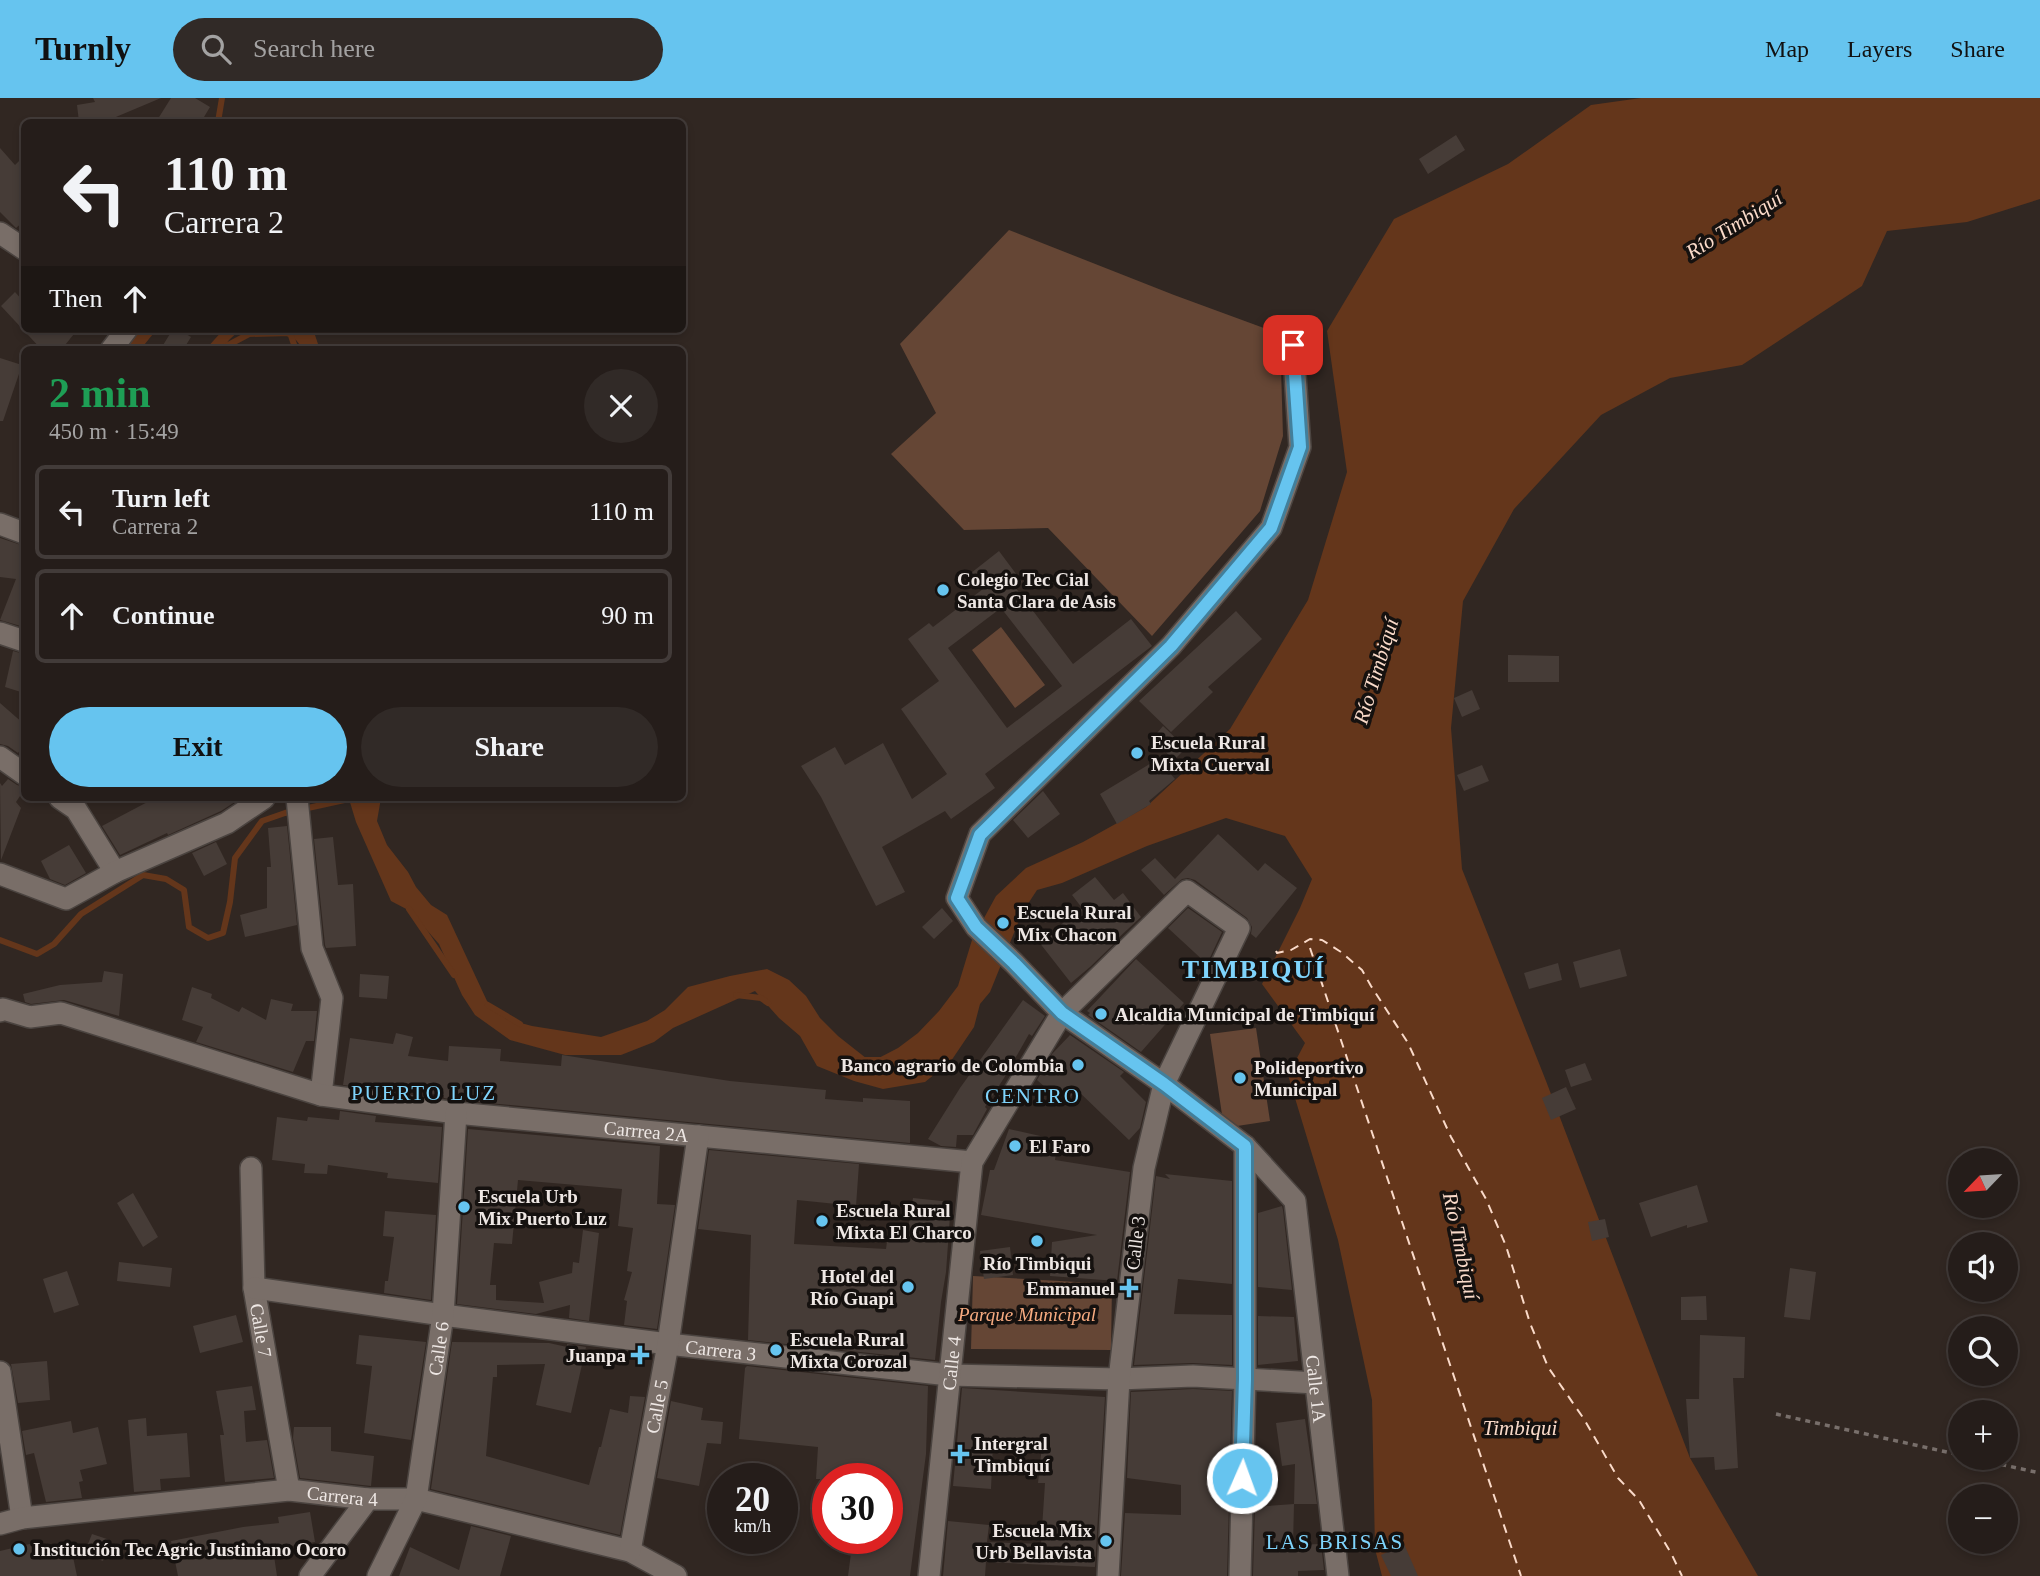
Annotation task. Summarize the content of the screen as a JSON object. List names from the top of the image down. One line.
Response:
{"streets":{"street":["Carrrea 2A","Calle 3","Calle 7","Calle 6","Carrera 3","Calle 4","Calle 1A","Calle 5","Carrera 4"]},"crossings":[["Carrrea 2A","Calle 6"],["Carrrea 2A","Calle 4"],["Carrrea 2A","Calle 5"],["Calle 3","Carrera 3"],["Calle 3","Calle 4"],["Calle 7","Carrera 3"],["Calle 7","Carrera 4"],["Calle 6","Carrera 3"],["Calle 6","Carrera 4"],["Carrera 3","Calle 4"],["Carrera 3","Calle 1A"],["Carrera 3","Calle 5"],["Calle 5","Carrera 4"]],"districts":["TIMBIQUÍ","PUERTO LUZ","CENTRO","LAS BRISAS"],"water":["Río Timbiquí","Timbiqui"],"parks":["Parque Municipal"],"places":{"other":["Colegio Tec Cial Santa Clara de Asis","Escuela Rural Mixta Cuerval","Escuela Rural Mix Chacon","Alcaldia Municipal de Timbiquí","Banco agrario de Colombia","Polideportivo Municipal","El Faro","Escuela Urb Mix Puerto Luz","Escuela Rural Mixta El Charco","Río Timbiqui","Hotel del Río Guapi","Escuela Rural Mixta Corozal","Escuela Mix Urb Bellavista","Institución Tec Agric Justiniano Ocoro"],"health":["Emmanuel","Juanpa","Intergral Timbiquí"]},"north":"bottom left","page":{"header":"Turnly","search":"Search here","nav":["Map","Layers","Share"],"turn":["110 m","Carrera 2"],"then":"Then","heading":["2 min","450 m · 15:49"],"list":[{"name":"Turn left","note":"Carrera 2","value":"110 m"},{"name":"Continue","value":"90 m"}],"buttons":["Exit","Share"],"map_buttons":["+","−"],"speed":"20 km/h","limit":"30"}}
